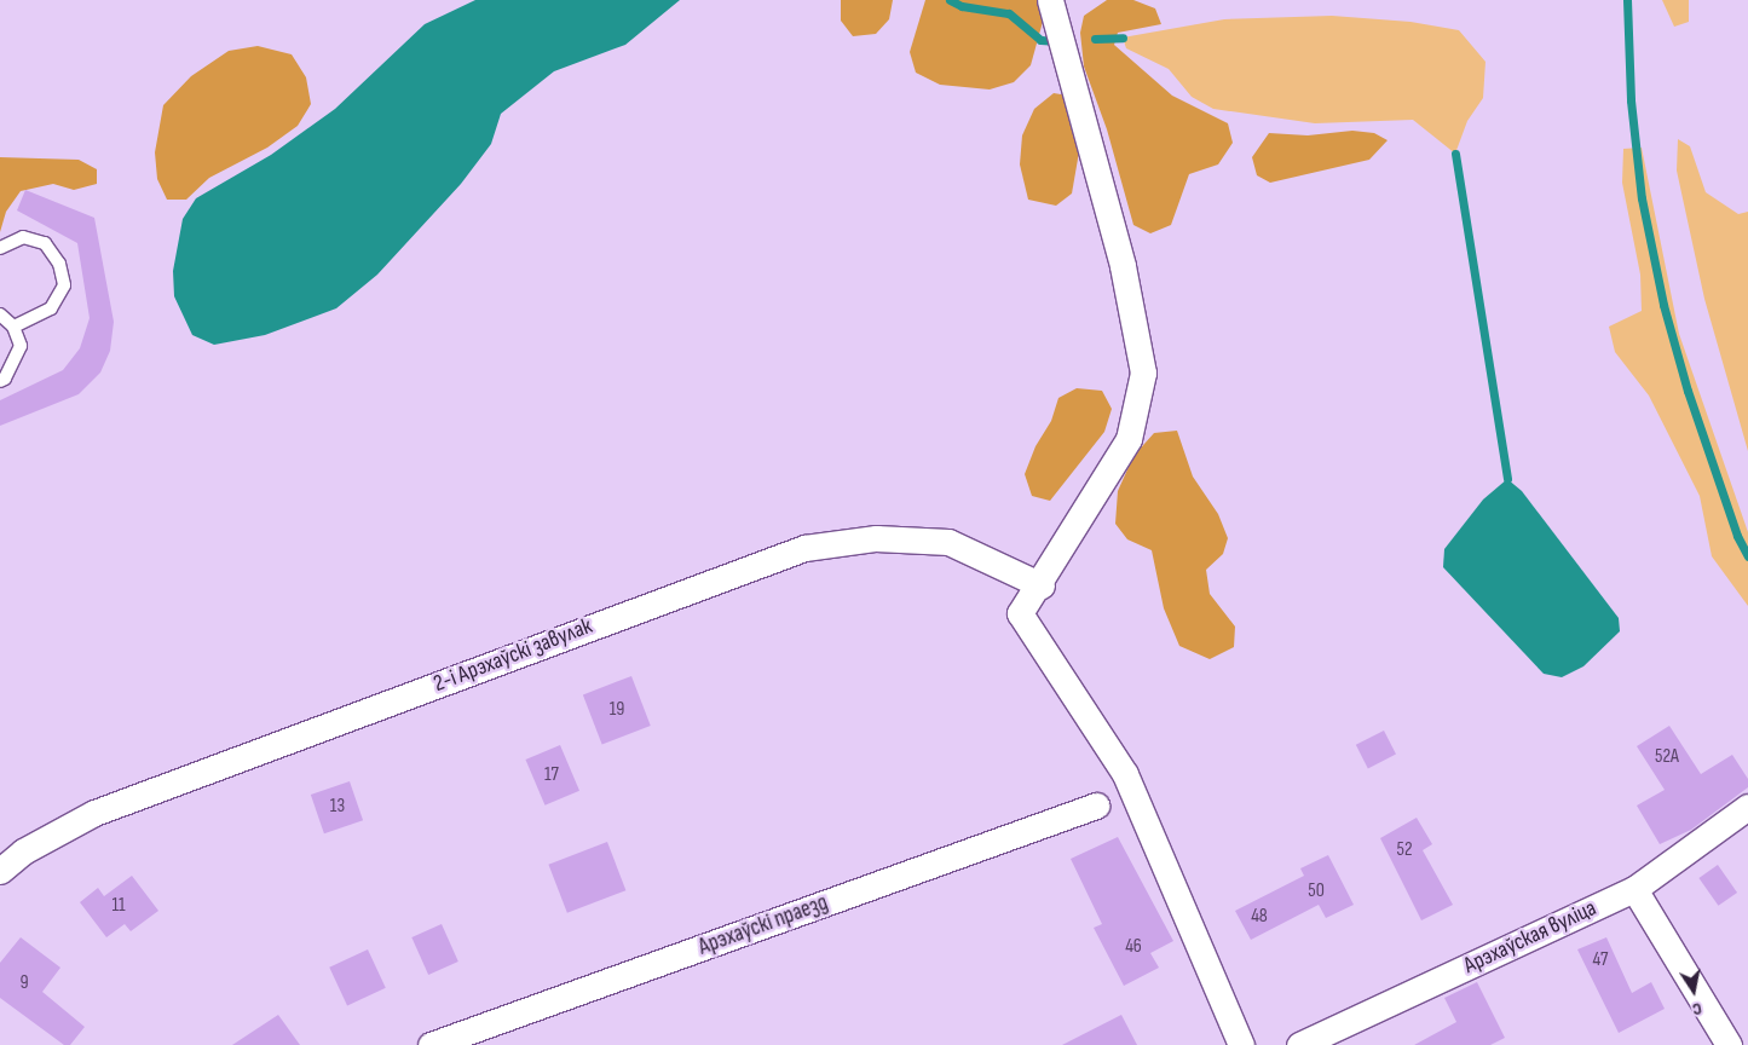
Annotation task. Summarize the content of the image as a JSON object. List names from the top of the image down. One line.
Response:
{"streets":{"street":["2-і Арэхаўскі завулак","Арэхаўскі праезд","Арэхаўская вуліца"]},"house_numbers":["19","52А","17","13","52","50","11","48","46","47","9"],"north":"bottom"}
